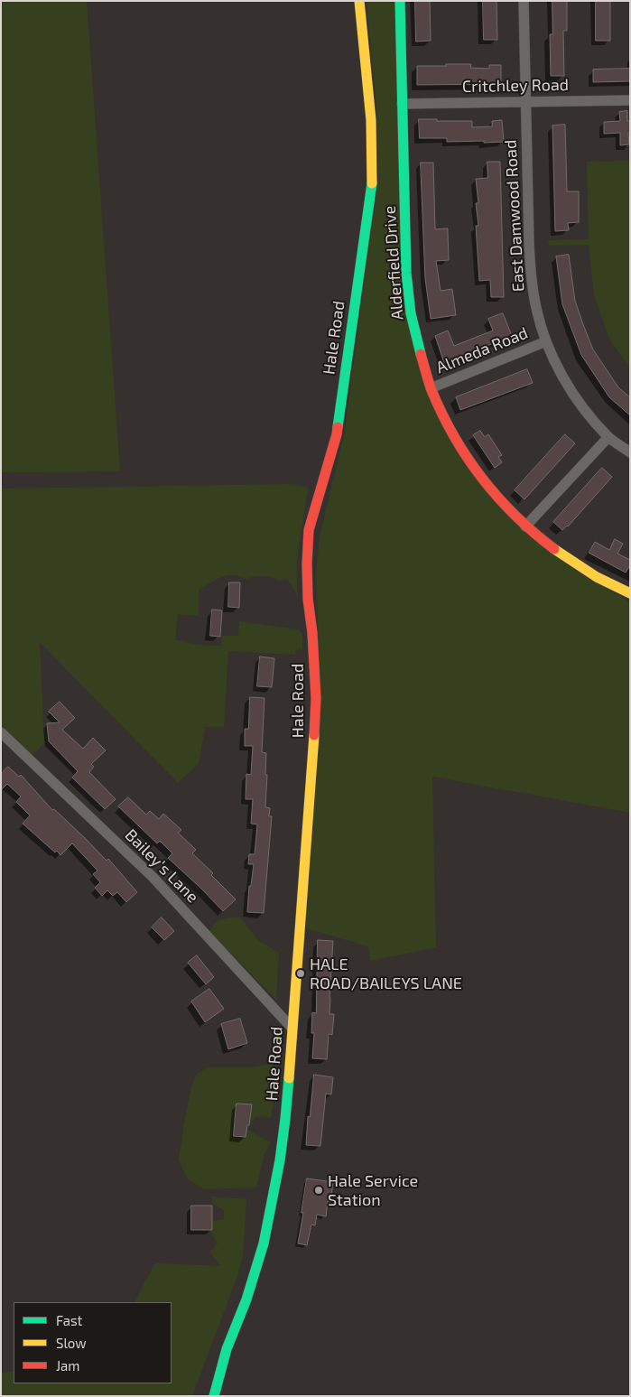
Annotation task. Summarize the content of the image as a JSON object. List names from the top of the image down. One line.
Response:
{"streets":{"street":["Critchley Road","East Damwood Road","Alderfield Drive","Hale Road","Almeda Road","Bailey's Lane"]},"crossings":[["Critchley Road","East Damwood Road"],["Critchley Road","Alderfield Drive"],["East Damwood Road","Almeda Road"],["Alderfield Drive","Almeda Road"],["Hale Road","Bailey's Lane"]],"places":["HALE ROAD/BAILEYS LANE","Hale Service Station"],"legend":["Fast","Slow","Jam"]}
